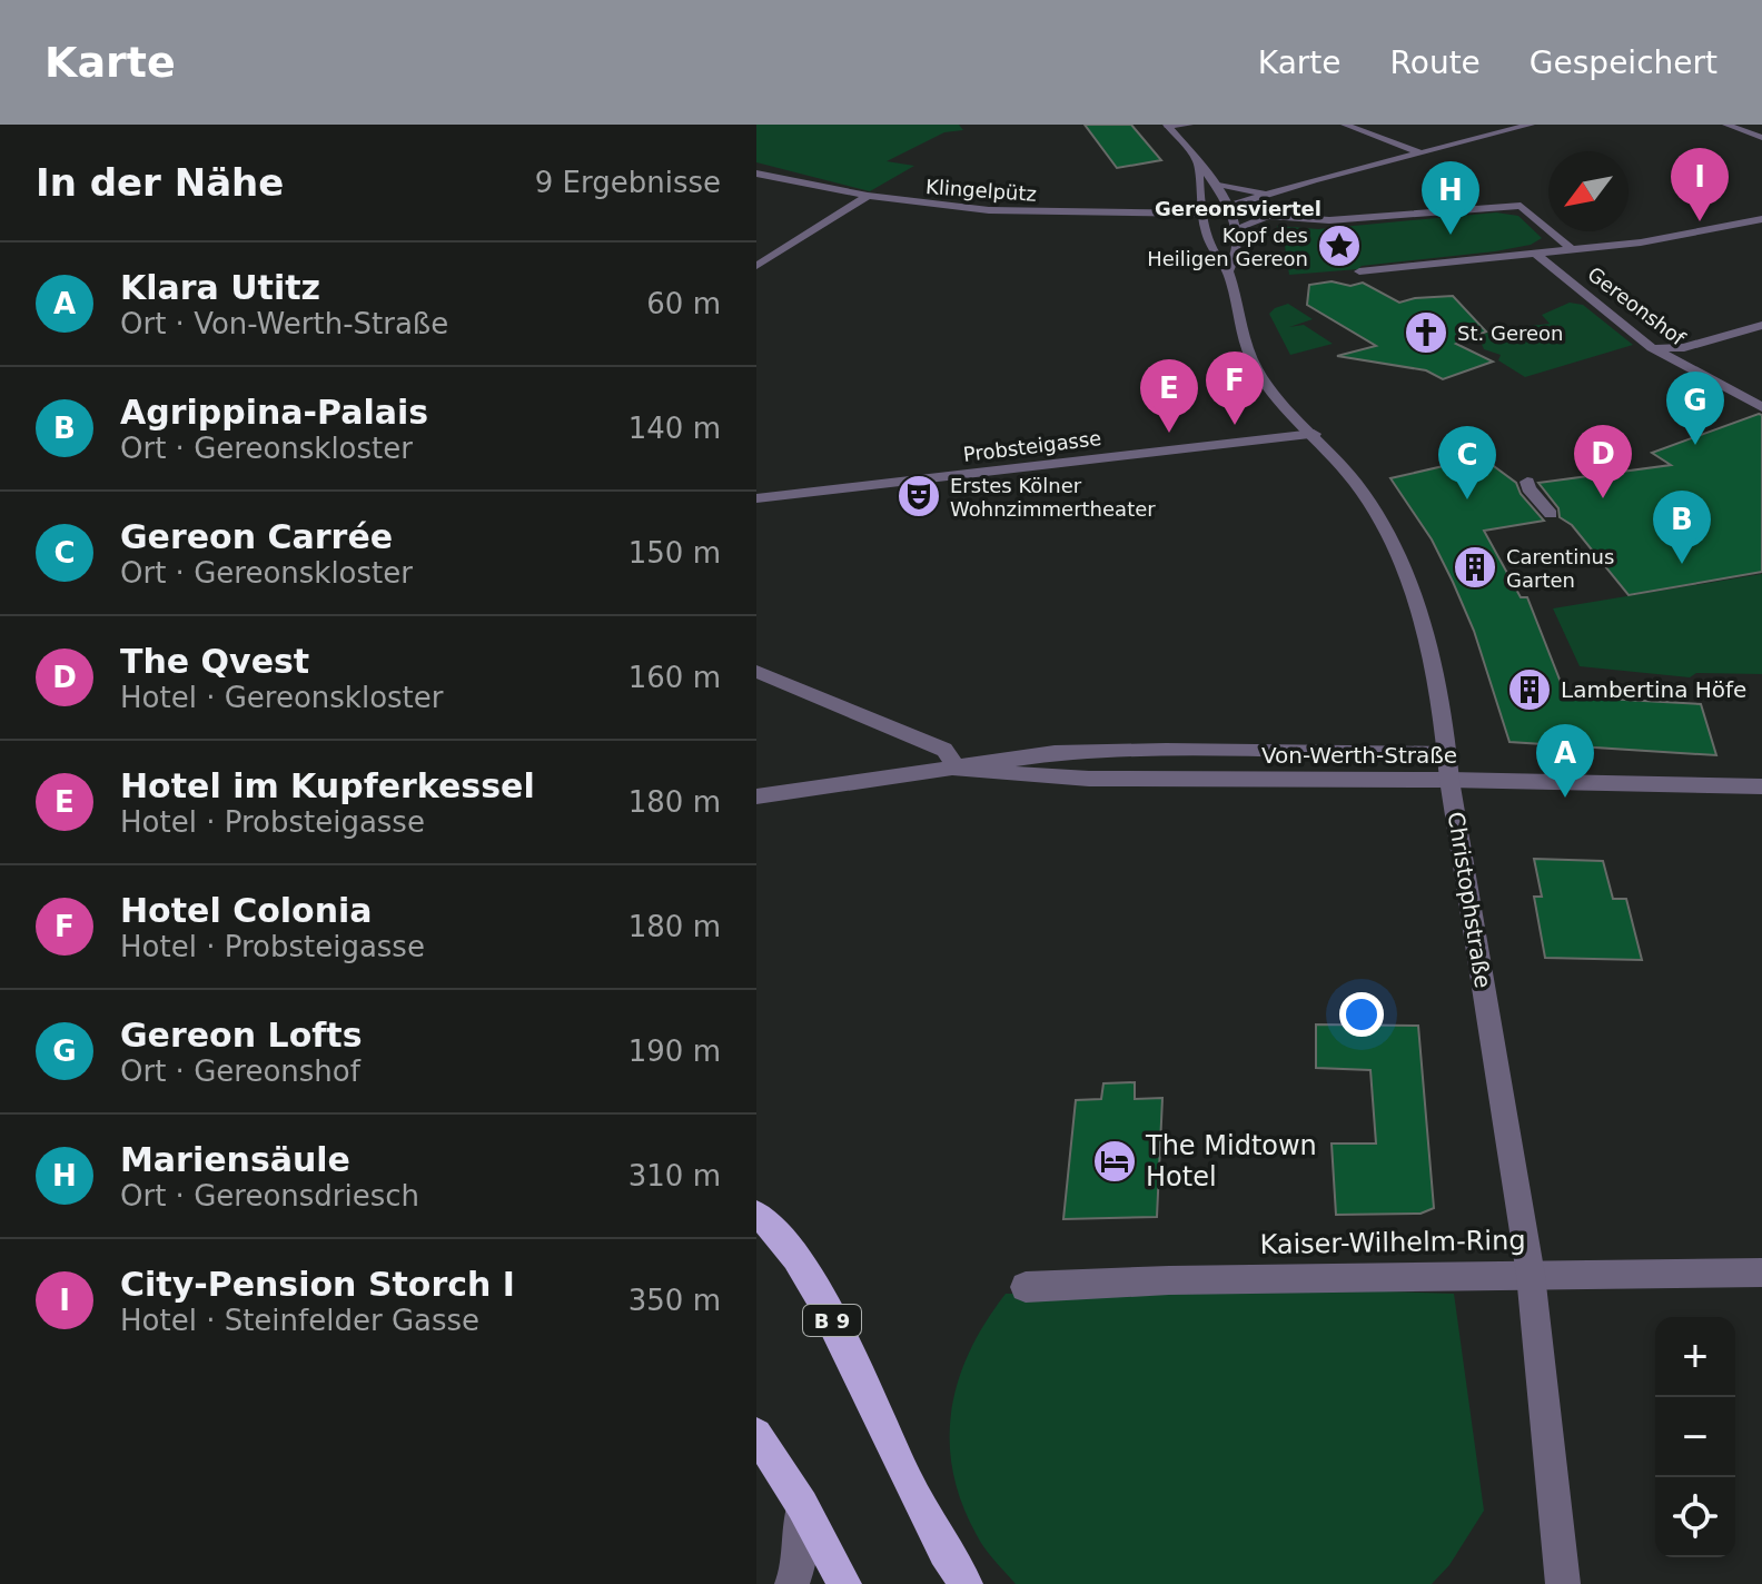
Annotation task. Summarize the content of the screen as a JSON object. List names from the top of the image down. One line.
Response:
{"streets":{"main road":["B 9"],"street":["Klingelpütz","Gereonshof","Probsteigasse","Von-Werth-Straße","Christophstraße","Kaiser-Wilhelm-Ring"]},"crossings":[["Probsteigasse","Christophstraße"],["Von-Werth-Straße","Christophstraße"],["Christophstraße","Kaiser-Wilhelm-Ring"]],"districts":["Gereonsviertel"],"places":{"place":["Kopf des Heiligen Gereon"],"church":["St. Gereon"],"theatre":["Erstes Kölner Wohnzimmertheater"],"building":["Carentinus Garten","Lambertina Höfe"],"hotel":["The Midtown Hotel"]},"north":"bottom left","page":{"header":"Karte","nav":["Karte","Route","Gespeichert"],"heading":["In der Nähe","9 Ergebnisse"],"pins":["I","H","F","E","G","D","C","B","A"],"list":[{"mark":"A","name":"Klara Utitz","note":"Ort · Von-Werth-Straße","value":"60 m"},{"mark":"B","name":"Agrippina-Palais","note":"Ort · Gereonskloster","value":"140 m"},{"mark":"C","name":"Gereon Carrée","note":"Ort · Gereonskloster","value":"150 m"},{"mark":"D","name":"The Qvest","note":"Hotel · Gereonskloster","value":"160 m"},{"mark":"E","name":"Hotel im Kupferkessel","note":"Hotel · Probsteigasse","value":"180 m"},{"mark":"F","name":"Hotel Colonia","note":"Hotel · Probsteigasse","value":"180 m"},{"mark":"G","name":"Gereon Lofts","note":"Ort · Gereonshof","value":"190 m"},{"mark":"H","name":"Mariensäule","note":"Ort · Gereonsdriesch","value":"310 m"},{"mark":"I","name":"City-Pension Storch I","note":"Hotel · Steinfelder Gasse","value":"350 m"}],"map_buttons":["+","−"]}}
